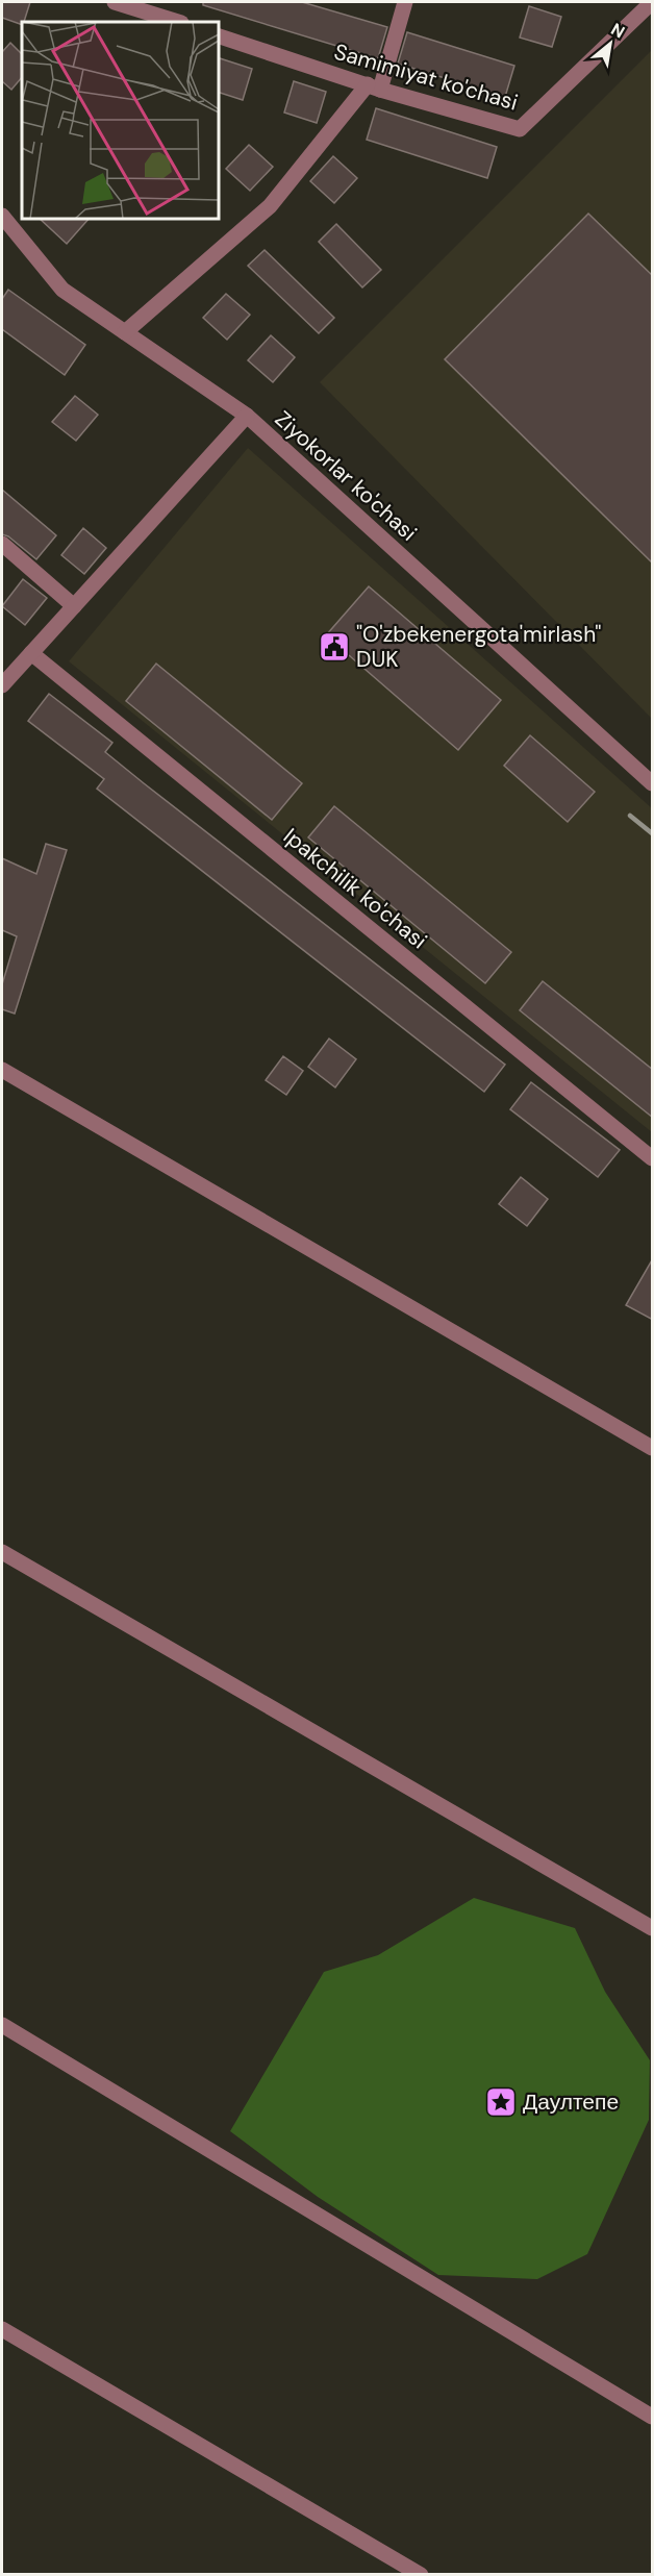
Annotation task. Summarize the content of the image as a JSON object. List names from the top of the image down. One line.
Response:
{"streets":{"street":["Samimiyat ko'chasi","Ziyokorlar ko'chasi","Ipakchilik ko'chasi"]},"places":{"public building":["\"O'zbekenergota'mirlash\" DUK"],"place":["Даултепе"]},"north":"top right"}
